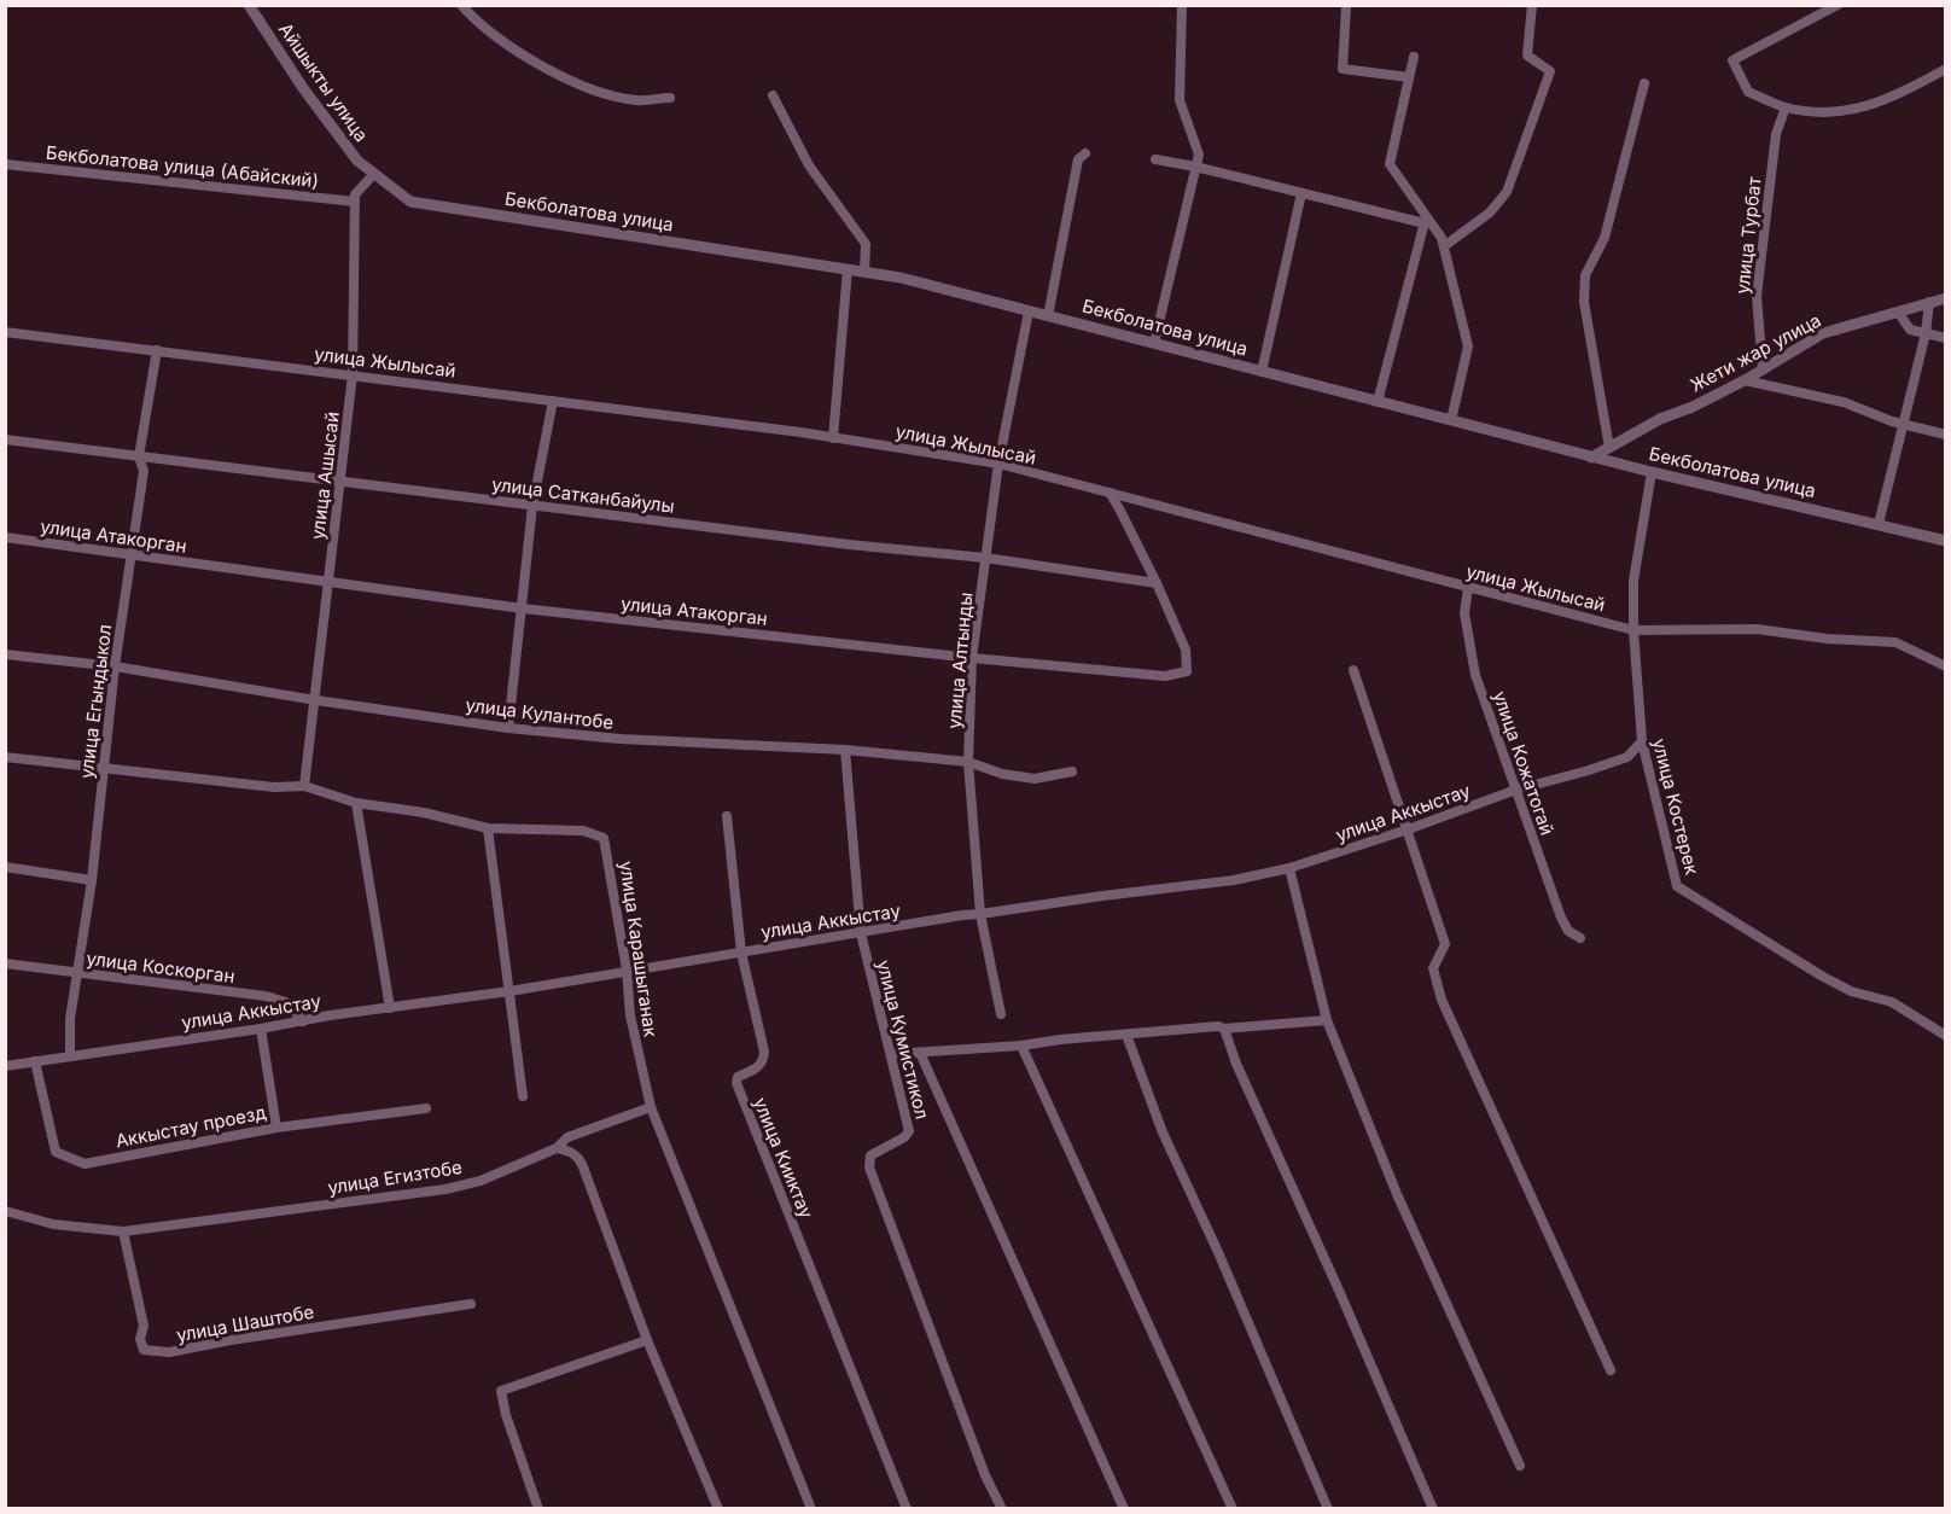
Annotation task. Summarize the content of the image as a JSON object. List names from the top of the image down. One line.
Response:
{"streets":{"street":["Айшыкты улица","Бекболатова улица (Абайский)","Бекболатова улица","улица Турбат","Жети жар улица","улица Жылысай","улица Ашысай","улица Сатканбайулы","улица Атакорган","улица Алтынды","улица Егындыкол","улица Кулантобе","улица Кожатогай","улица Костерек","улица Аккыстау","улица Карашыганак","улица Коскорган","улица Кумистикол","Аккыстау проезд","улица Кииктау","улица Егизтобе","улица Шаштобе"]},"crossings":[["Айшыкты улица","Бекболатова улица"],["Бекболатова улица (Абайский)","улица Ашысай"],["Бекболатова улица","Жети жар улица"],["Бекболатова улица","улица Алтынды"],["Бекболатова улица","улица Костерек"],["улица Турбат","Жети жар улица"],["улица Жылысай","улица Ашысай"],["улица Жылысай","улица Атакорган"],["улица Жылысай","улица Алтынды"],["улица Жылысай","улица Егындыкол"],["улица Жылысай","улица Кожатогай"],["улица Жылысай","улица Костерек"],["улица Ашысай","улица Сатканбайулы"],["улица Ашысай","улица Атакорган"],["улица Ашысай","улица Кулантобе"],["улица Ашысай","улица Карашыганак"],["улица Сатканбайулы","улица Атакорган"],["улица Сатканбайулы","улица Алтынды"],["улица Сатканбайулы","улица Егындыкол"],["улица Атакорган","улица Алтынды"],["улица Атакорган","улица Егындыкол"],["улица Алтынды","улица Кулантобе"],["улица Алтынды","улица Аккыстау"],["улица Егындыкол","улица Кулантобе"],["улица Егындыкол","улица Аккыстау"],["улица Егындыкол","улица Карашыганак"],["улица Егындыкол","улица Коскорган"],["улица Кулантобе","улица Кумистикол"],["улица Кожатогай","улица Аккыстау"],["улица Костерек","улица Аккыстау"],["улица Аккыстау","улица Карашыганак"],["улица Аккыстау","улица Коскорган"],["улица Аккыстау","улица Кумистикол"],["улица Аккыстау","Аккыстау проезд"],["улица Аккыстау","улица Кииктау"],["улица Карашыганак","улица Егизтобе"],["улица Егизтобе","улица Шаштобе"]]}
